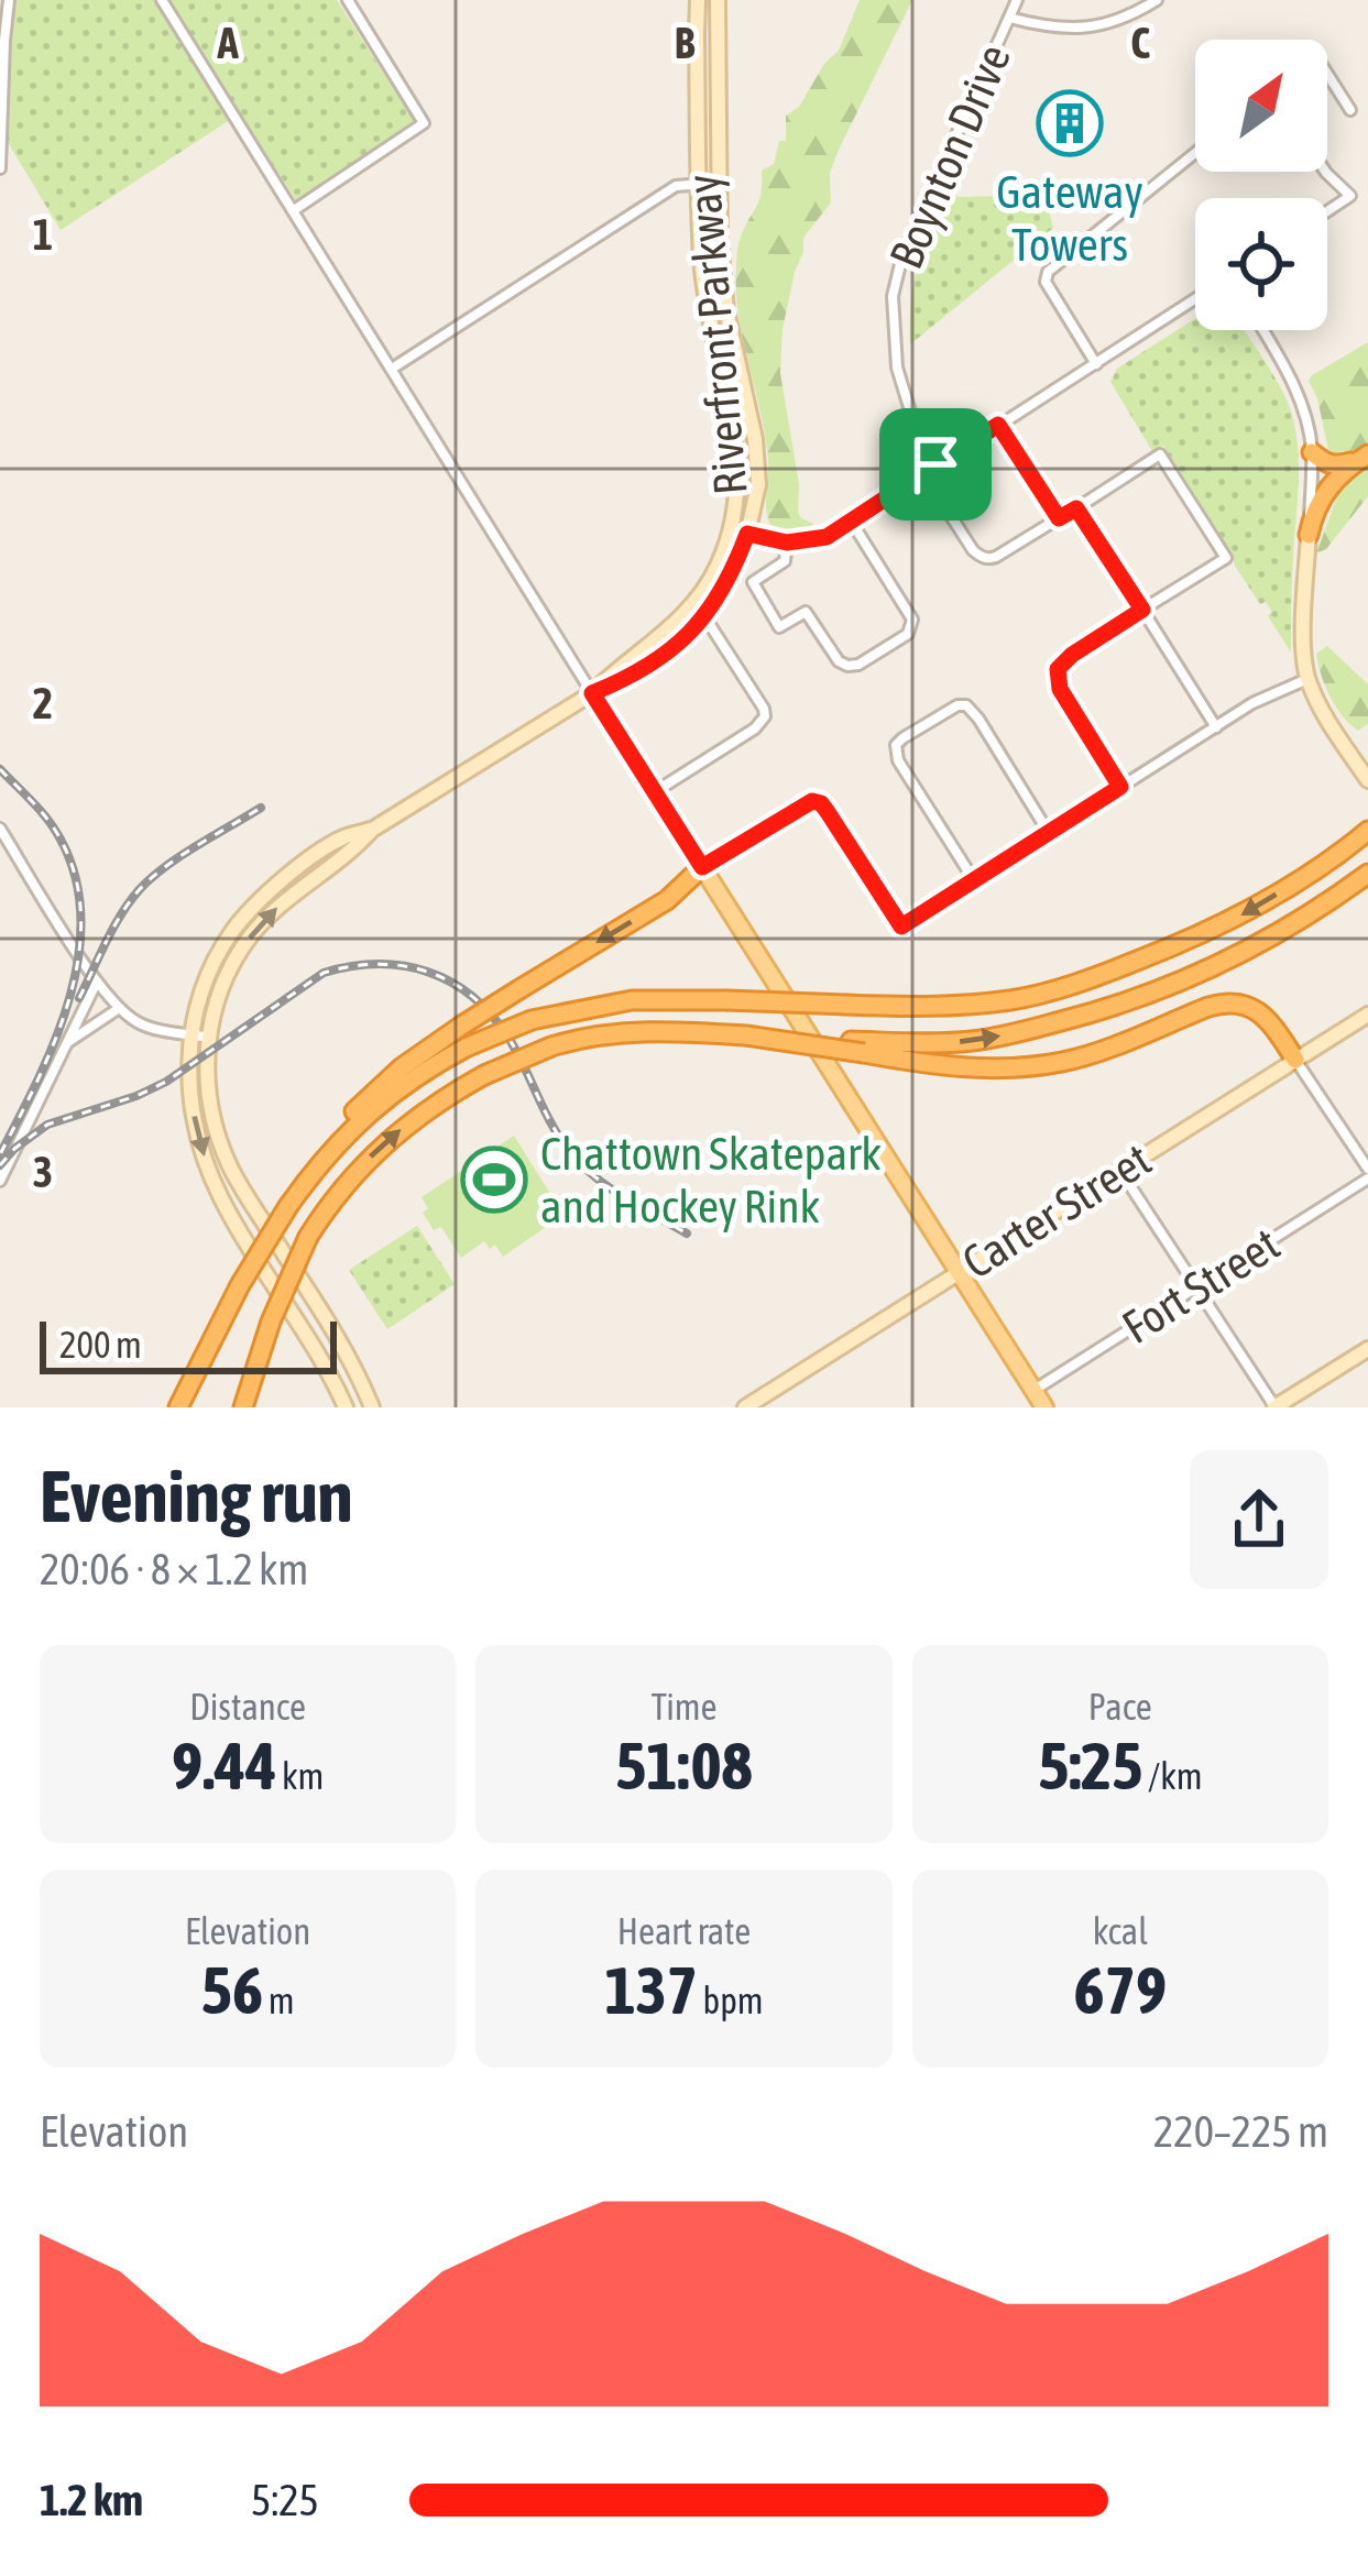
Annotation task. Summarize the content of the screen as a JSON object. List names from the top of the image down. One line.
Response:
{"streets":{"main road":["Riverfront Parkway","Carter Street"],"street":["Boynton Drive","Fort Street"]},"places":{"building":["Gateway Towers"],"sports":["Chattown Skatepark and Hockey Rink"]},"scale_bar":"200 m","north":"top right","page":{"scale":"200 m","heading":["Evening run","20:06 · 8 × 1.2 km"],"stats":[["Distance","9.44 km"],["Time","51:08"],["Pace","5:25 /km"],["Elevation","56 m"],["Heart rate","137 bpm"],["kcal","679"]],"chart":["Elevation","220–225 m"],"list":[{"name":"1.2 km","note":"5:25"}]},"grid":{"columns":["A","B","C"],"rows":["1","2","3"]}}
